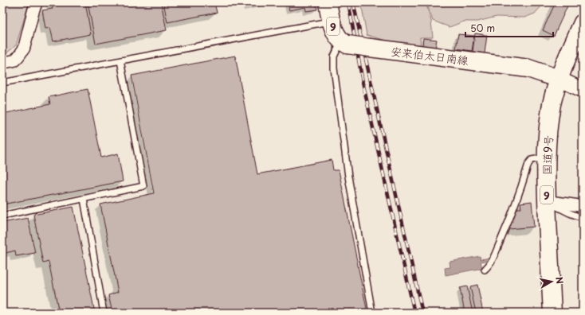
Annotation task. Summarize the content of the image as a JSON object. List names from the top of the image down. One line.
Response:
{"streets":{"main road":["9","安来伯太日南線","国道9号"]},"crossings":[["9","安来伯太日南線"],["安来伯太日南線","国道9号"]],"scale_bar":"50 m","north":"right"}
